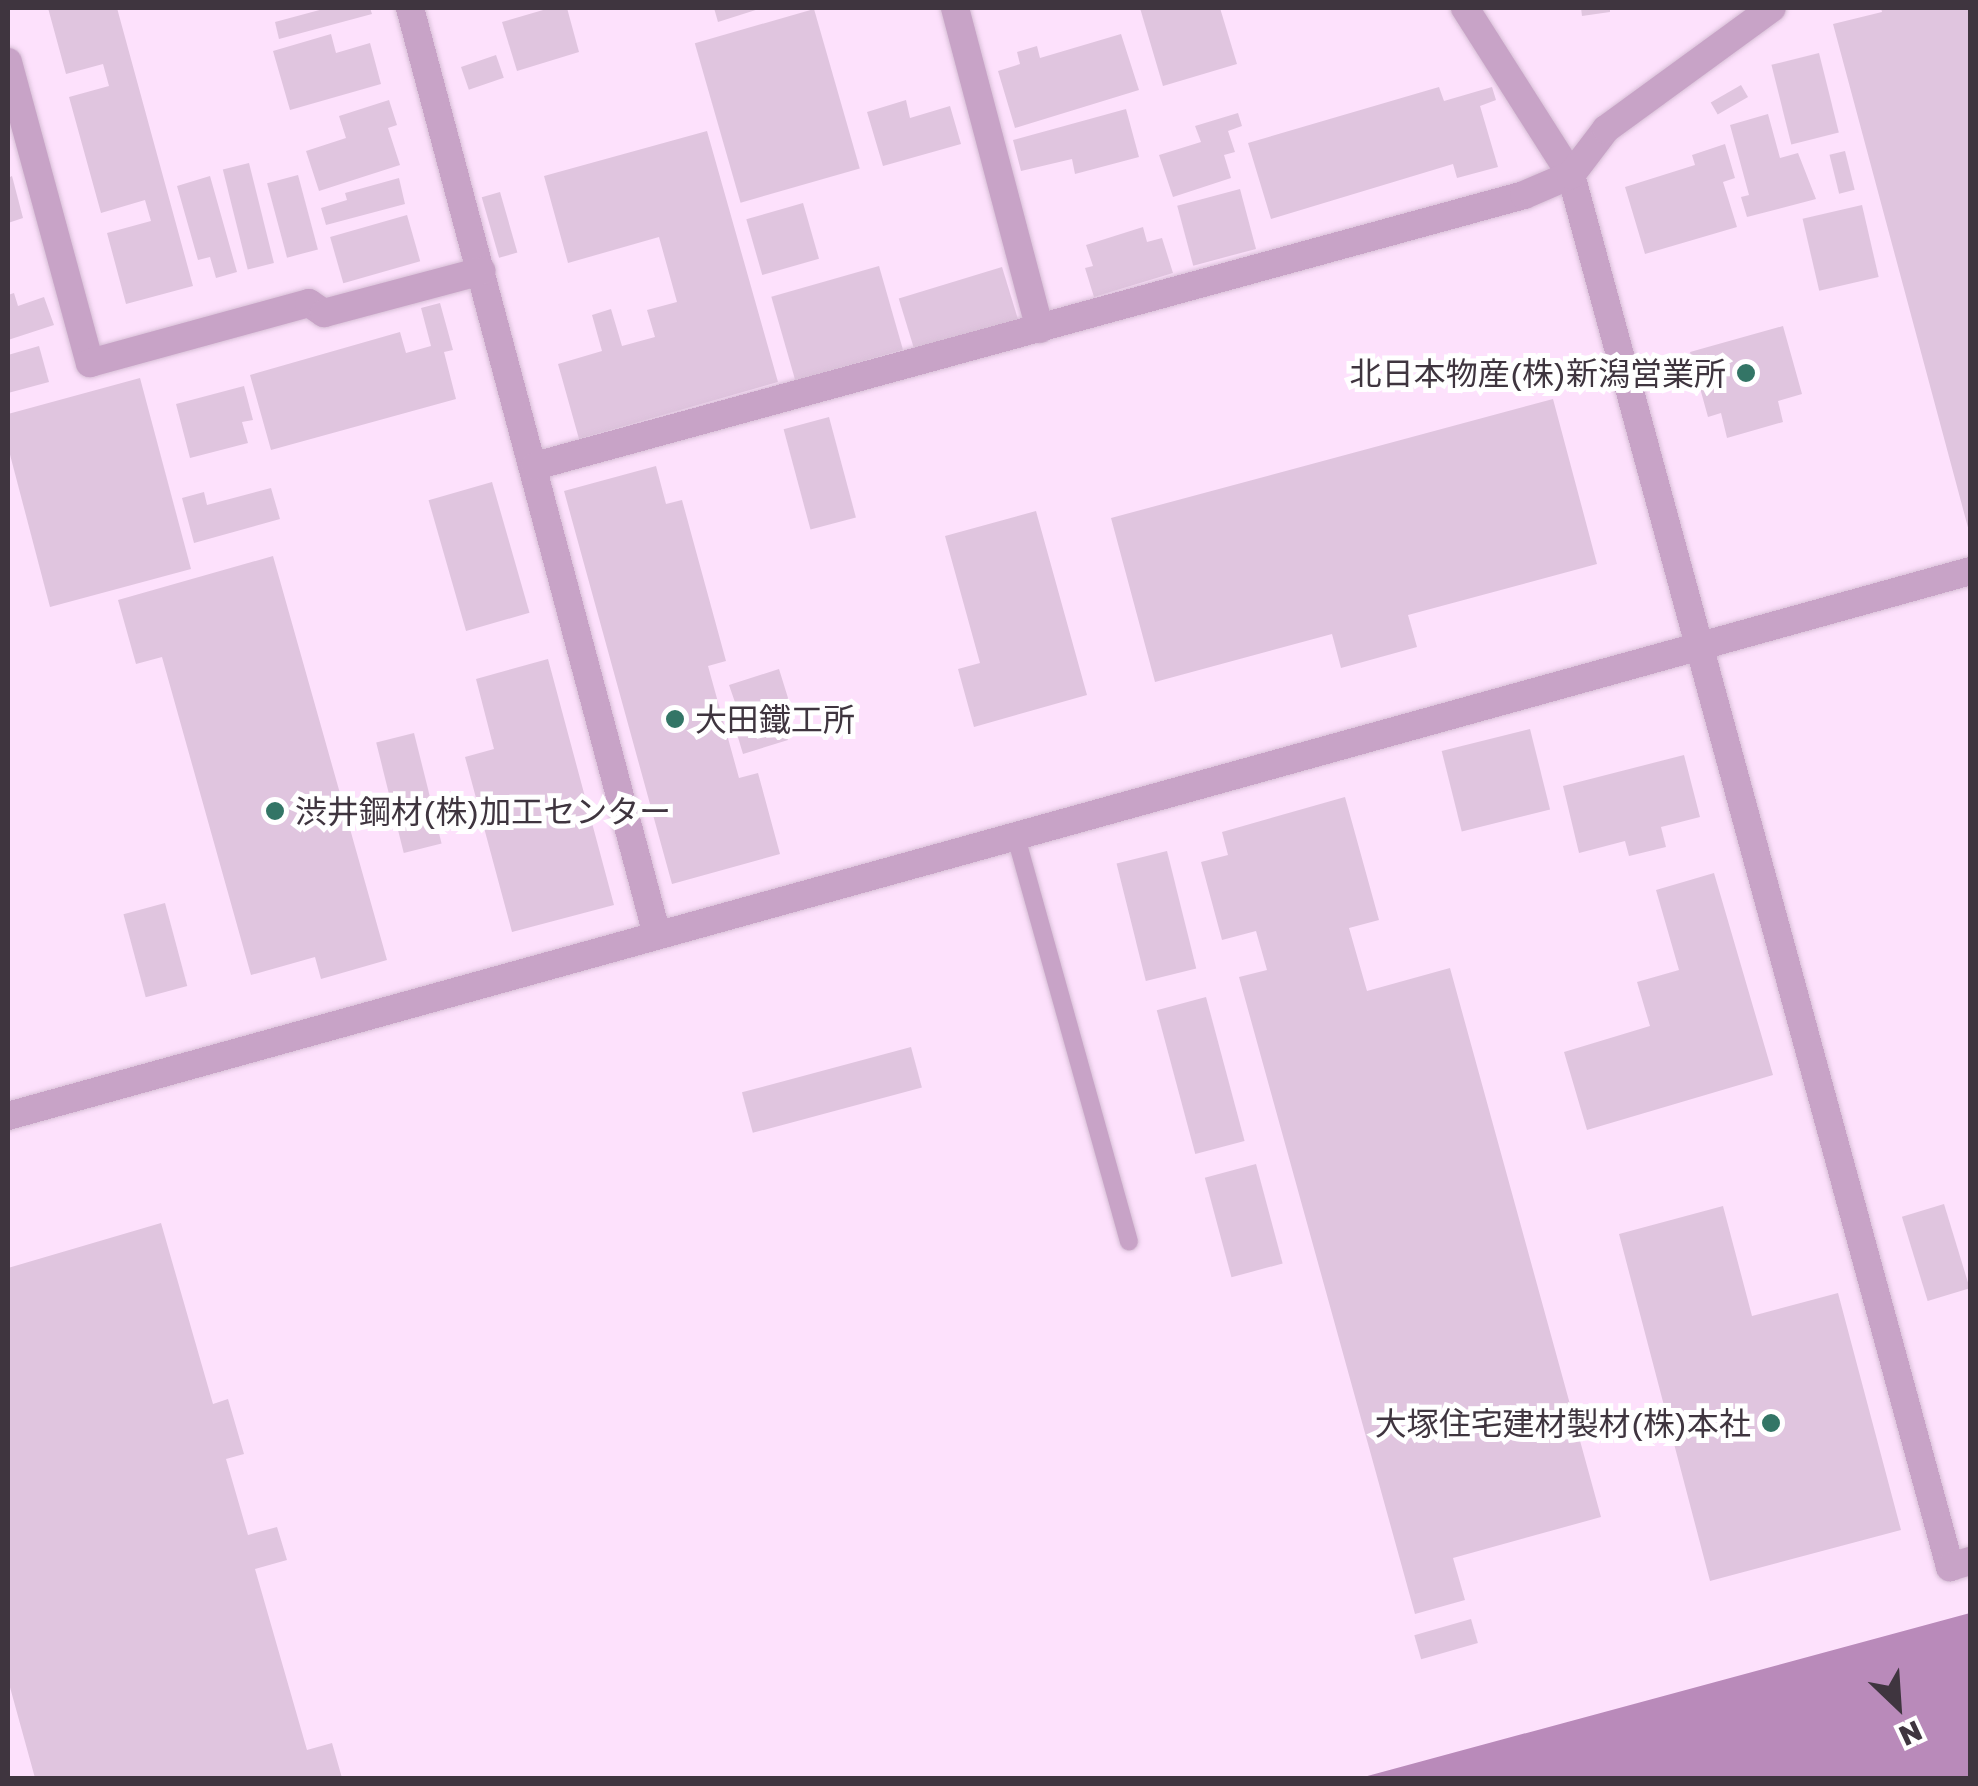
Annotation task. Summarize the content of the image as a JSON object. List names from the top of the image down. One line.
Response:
{"places":["北日本物産(株)新潟営業所","大田鐵工所","渋井鋼材(株)加工センター","大塚住宅建材製材(株)本社"],"north":"bottom right"}
